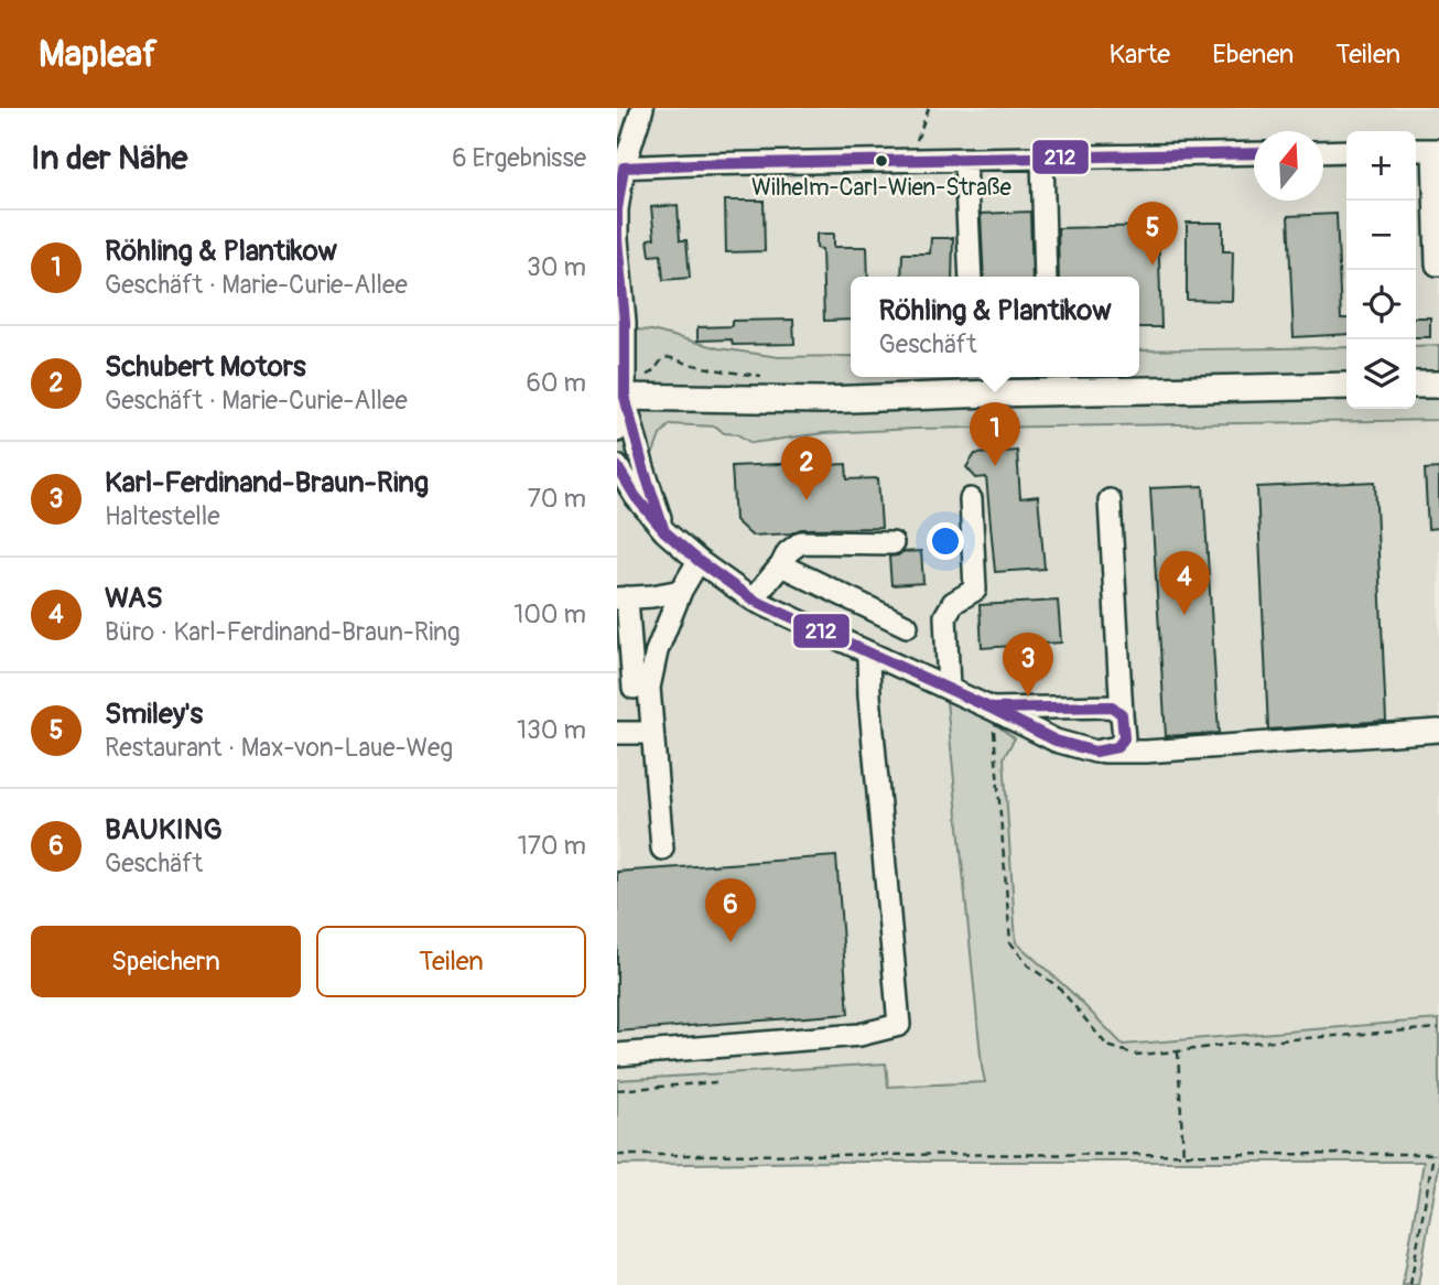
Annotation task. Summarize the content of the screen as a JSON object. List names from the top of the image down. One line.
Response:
{"places":["Wilhelm-Carl-Wien-Straße"],"lines":["transit line 212"],"north":"top","page":{"header":"Mapleaf","nav":["Karte","Ebenen","Teilen"],"heading":["In der Nähe","6 Ergebnisse"],"map_buttons":["+","−"],"pins":["5","1","2","4","3","6"],"list":[{"mark":"1","name":"Röhling & Plantikow","note":"Geschäft · Marie-Curie-Allee","value":"30 m"},{"mark":"2","name":"Schubert Motors","note":"Geschäft · Marie-Curie-Allee","value":"60 m"},{"mark":"3","name":"Karl-Ferdinand-Braun-Ring","note":"Haltestelle","value":"70 m"},{"mark":"4","name":"WAS","note":"Büro · Karl-Ferdinand-Braun-Ring","value":"100 m"},{"mark":"5","name":"Smiley's","note":"Restaurant · Max-von-Laue-Weg","value":"130 m"},{"mark":"6","name":"BAUKING","note":"Geschäft","value":"170 m"}],"popup":["Röhling & Plantikow","Geschäft"],"buttons":["Speichern","Teilen"]}}
